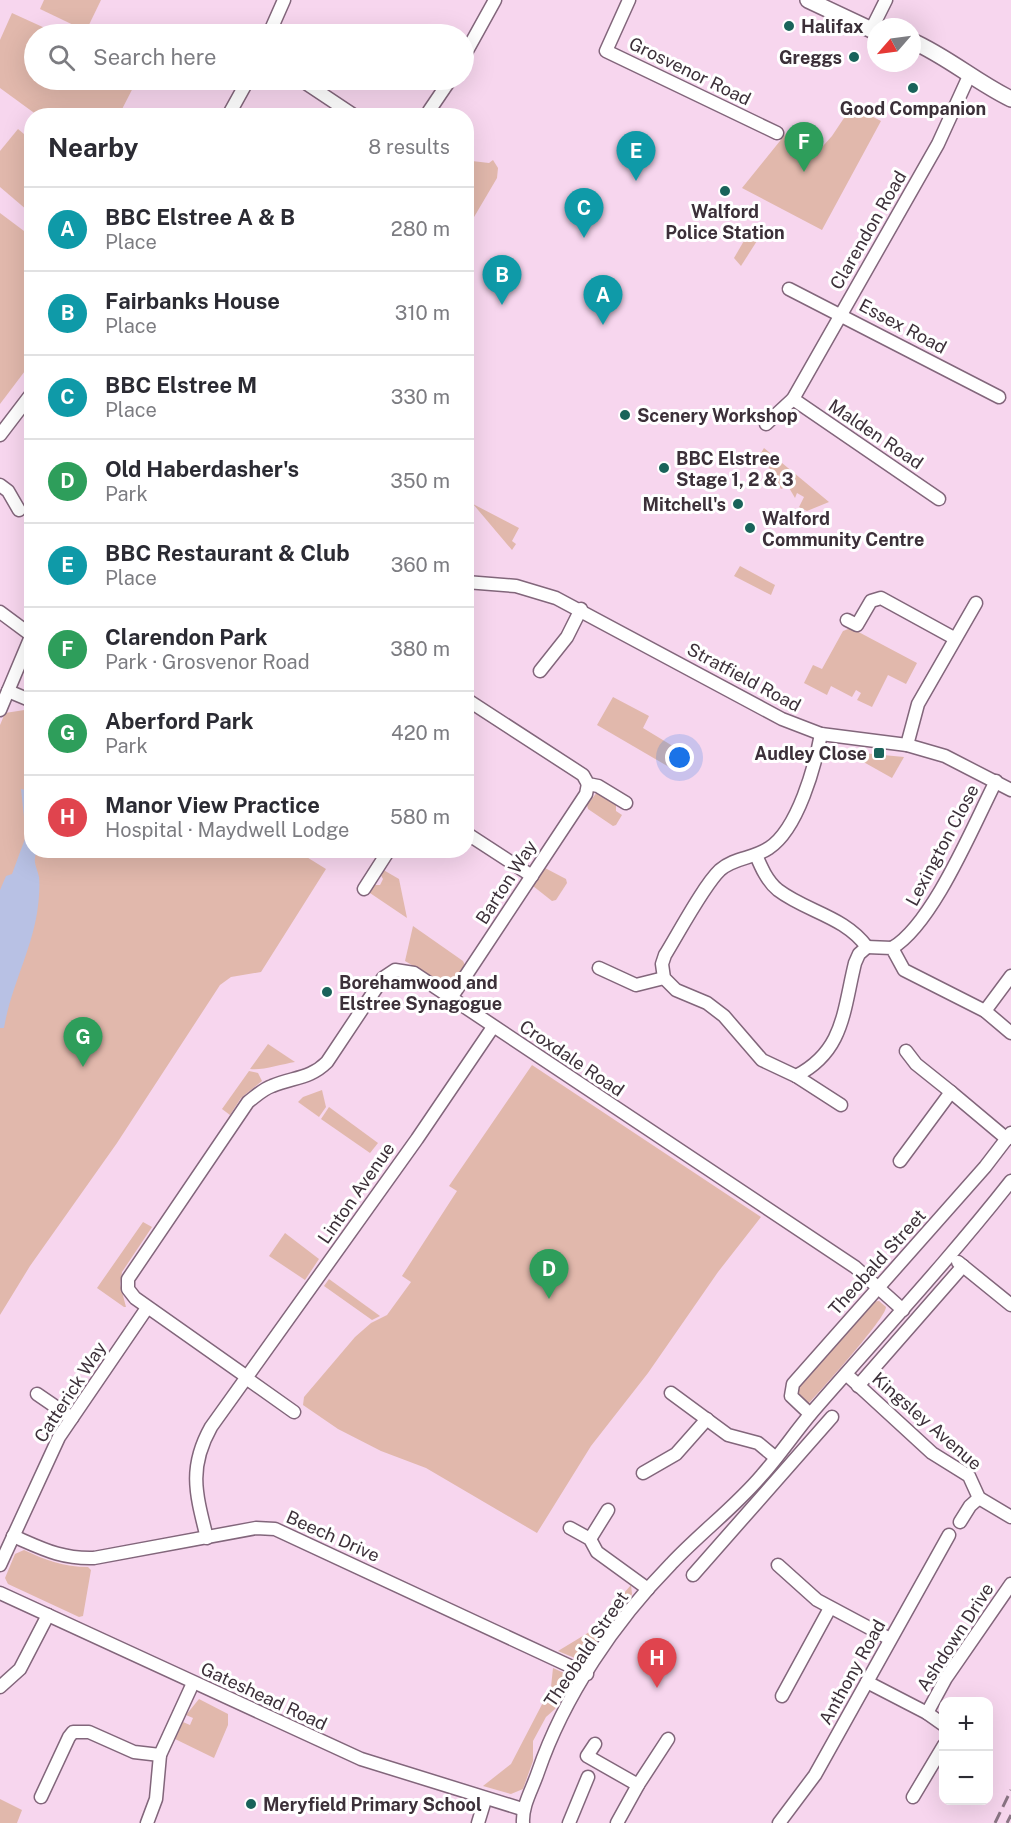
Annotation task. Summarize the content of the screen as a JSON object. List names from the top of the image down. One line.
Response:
{"streets":{"street":["Grosvenor Road","Clarendon Road","Essex Road","Malden Road","Stratfield Road","Lexington Close","Barton Way","Croxdale Road","Linton Avenue","Theobald Street","Catterick Way","Kingsley Avenue","Beech Drive","Ashdown Drive","Anthony Road","Gateshead Road"]},"crossings":[["Clarendon Road","Essex Road"],["Clarendon Road","Malden Road"],["Stratfield Road","Lexington Close"],["Barton Way","Croxdale Road"],["Croxdale Road","Linton Avenue"],["Croxdale Road","Theobald Street"],["Croxdale Road","Catterick Way"],["Linton Avenue","Beech Drive"],["Theobald Street","Kingsley Avenue"],["Theobald Street","Beech Drive"],["Theobald Street","Gateshead Road"],["Catterick Way","Beech Drive"],["Ashdown Drive","Anthony Road"]],"places":{"other":["Halifax","Greggs","Good Companion","Walford Police Station","Scenery Workshop","BBC Elstree Stage 1, 2 & 3","Mitchell's","Walford Community Centre","Borehamwood and Elstree Synagogue","Meryfield Primary School"],"transit":["Audley Close"]},"north":"bottom left","page":{"search":"Search here","heading":["Nearby","8 results"],"pins":["F","E","C","B","A","G","D","H"],"list":[{"mark":"A","name":"BBC Elstree A & B","note":"Place","value":"280 m"},{"mark":"B","name":"Fairbanks House","note":"Place","value":"310 m"},{"mark":"C","name":"BBC Elstree M","note":"Place","value":"330 m"},{"mark":"D","name":"Old Haberdasher's","note":"Park","value":"350 m"},{"mark":"E","name":"BBC Restaurant & Club","note":"Place","value":"360 m"},{"mark":"F","name":"Clarendon Park","note":"Park · Grosvenor Road","value":"380 m"},{"mark":"G","name":"Aberford Park","note":"Park","value":"420 m"},{"mark":"H","name":"Manor View Practice","note":"Hospital · Maydwell Lodge","value":"580 m"}],"map_buttons":["+","−"]}}
